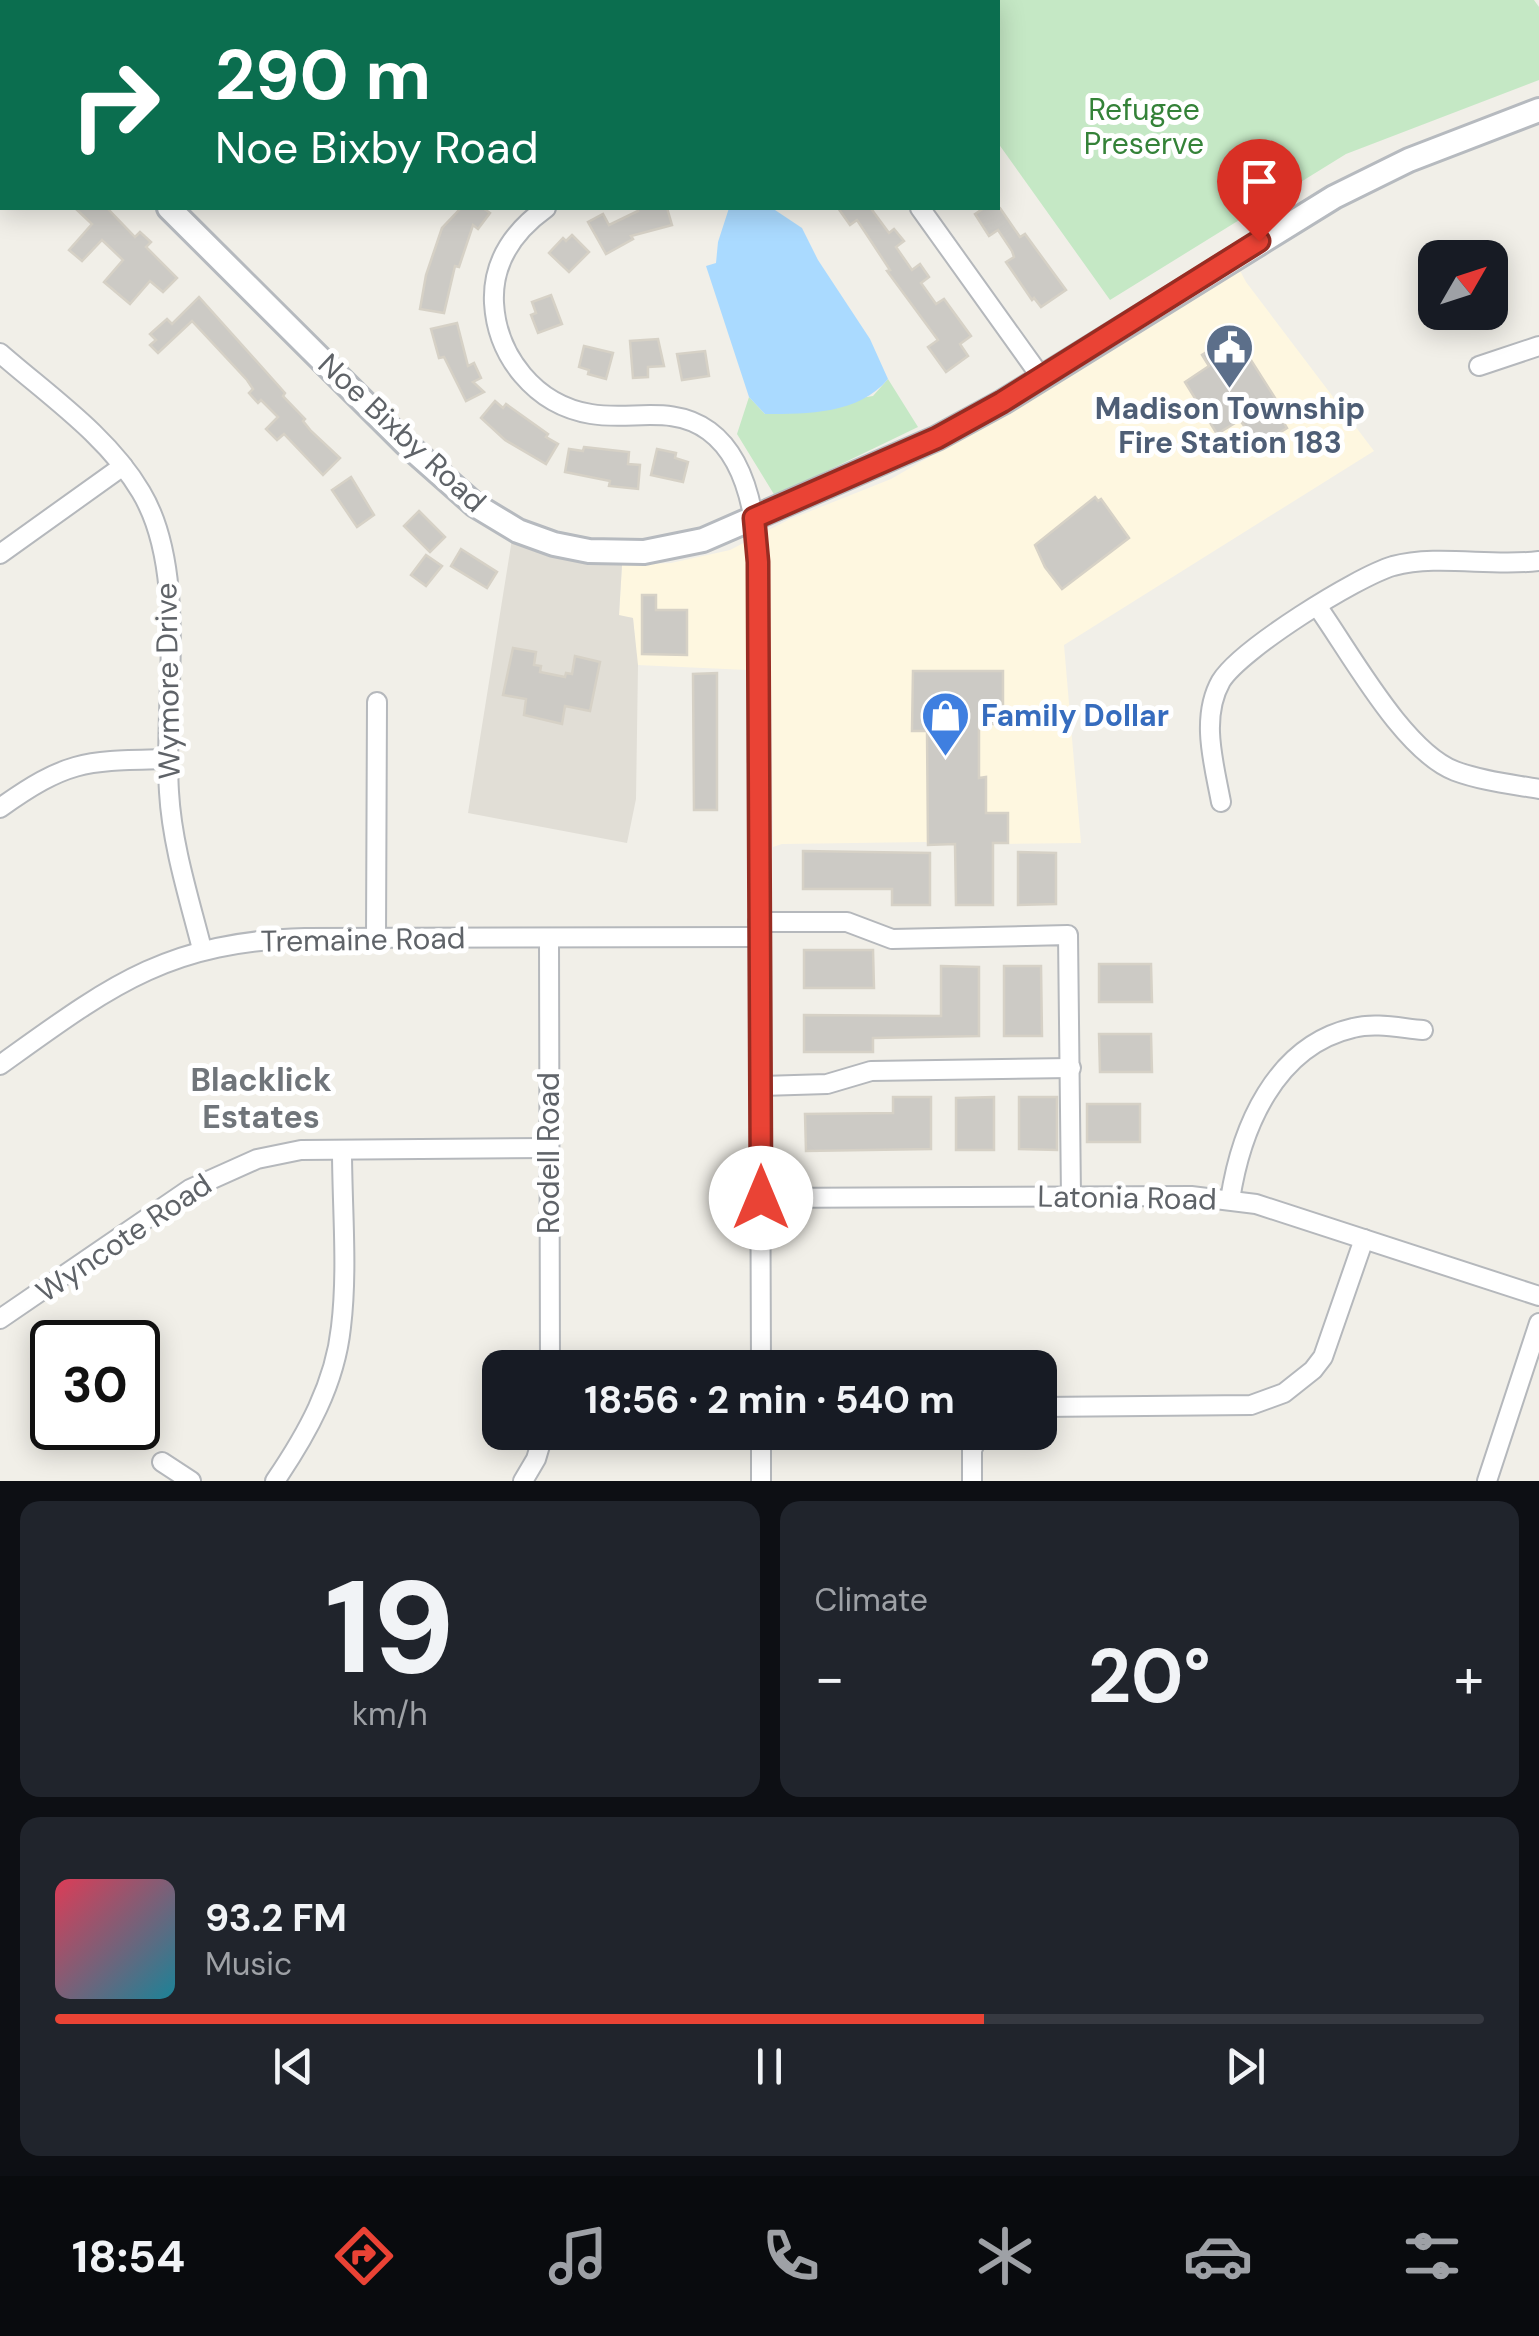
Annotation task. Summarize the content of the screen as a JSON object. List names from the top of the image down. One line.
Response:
{"streets":{"street":["Noe Bixby Road","Wymore Drive","Tremaine Road","Rodell Road","Latonia Road","Wyncote Road"]},"crossings":[["Wymore Drive","Tremaine Road"],["Tremaine Road","Rodell Road"],["Rodell Road","Wyncote Road"]],"districts":["Blacklick Estates"],"parks":["Refugee Preserve"],"places":{"public building":["Madison Township Fire Station 183"],"shop":["Family Dollar"]},"north":"top right","page":{"turn":["290 m","Noe Bixby Road"],"limit":"30","trip":"18:56 · 2 min · 540 m","tile":[["19","km/h"],"Climate"],"heat":["−","20°","+"],"song":["93.2 FM","Music"],"tabs":"18:54"}}
